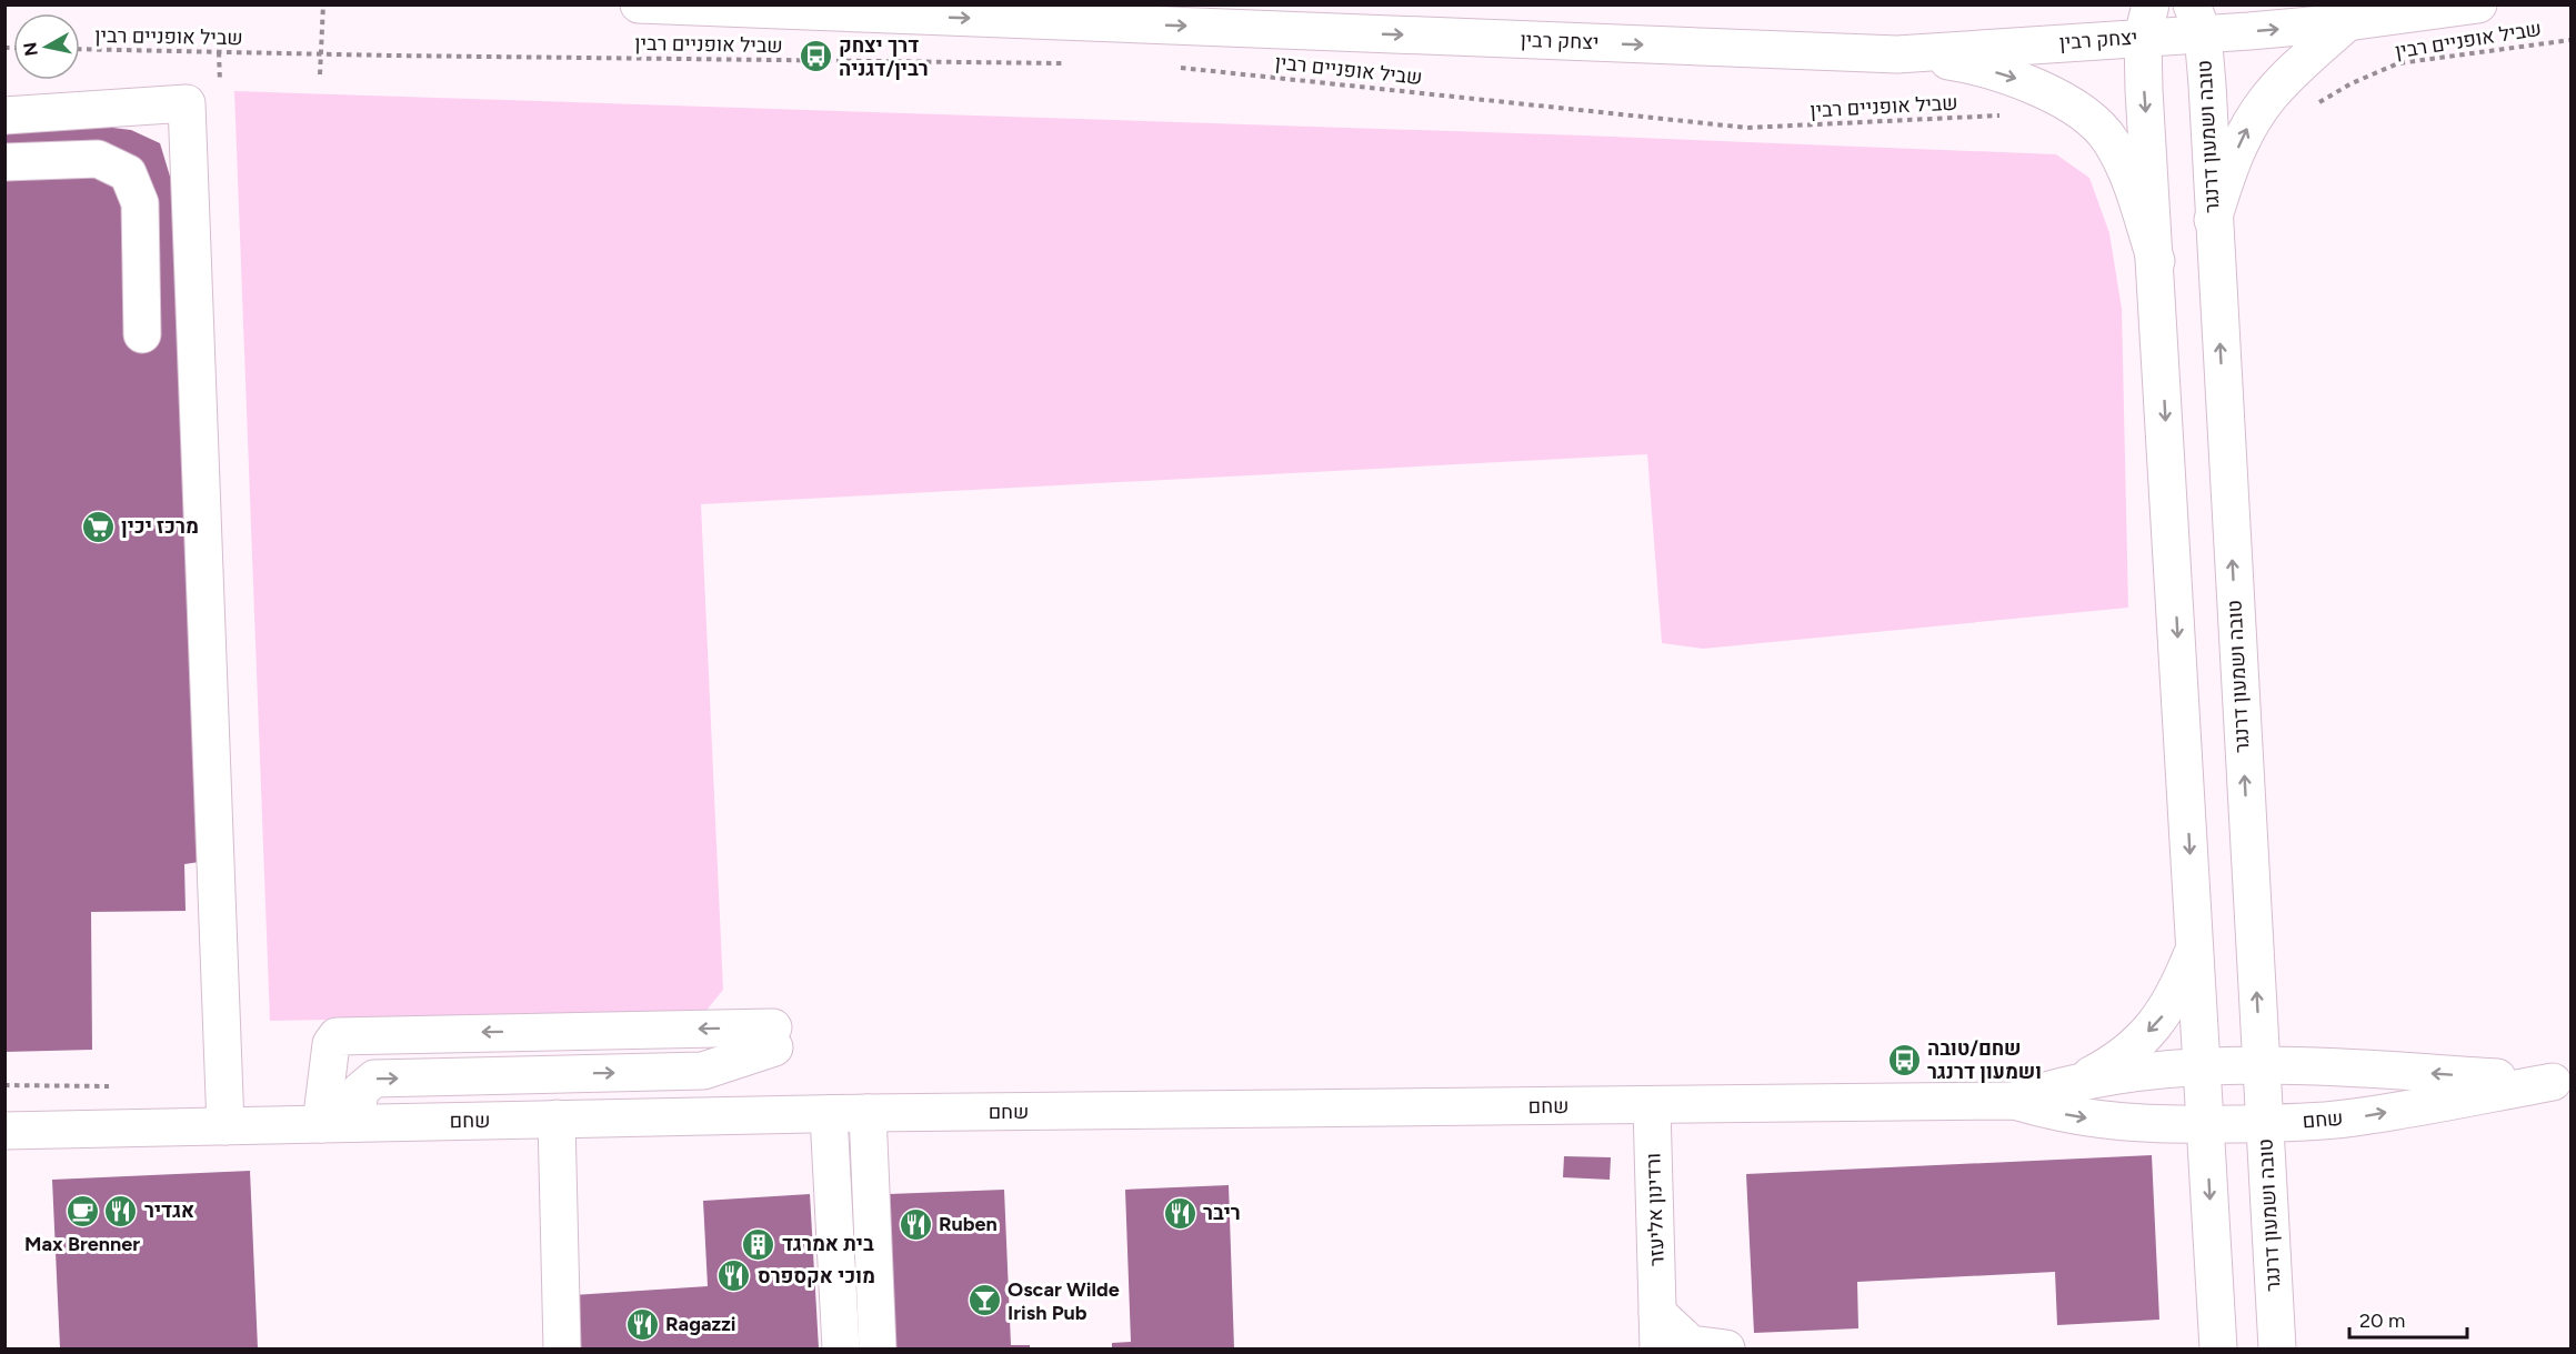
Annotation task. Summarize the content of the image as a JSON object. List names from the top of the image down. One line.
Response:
{"streets":{"street":["יצחק רבין","טובה ושמעון דרנגר","שחם","ורדינון אליעזר"],"path":["שביל אופניים רבין"]},"crossings":[["יצחק רבין","טובה ושמעון דרנגר"],["טובה ושמעון דרנגר","שחם"],["שחם","ורדינון אליעזר"]],"one_way":["יצחק רבין"],"places":{"bus stop":["דרך יצחק רבין/דגניה","שחם/טובה ושמעון דרנגר"],"supermarket":["מרכז יכין"],"restaurant":["אגדיר","ריבר","Ruben","מוכי אקספרס","Ragazzi"],"cafe":["Max Brenner"],"building":["בית אמרגד"],"bar":["Oscar Wilde Irish Pub"]},"scale_bar":"20 m","north":"left"}
